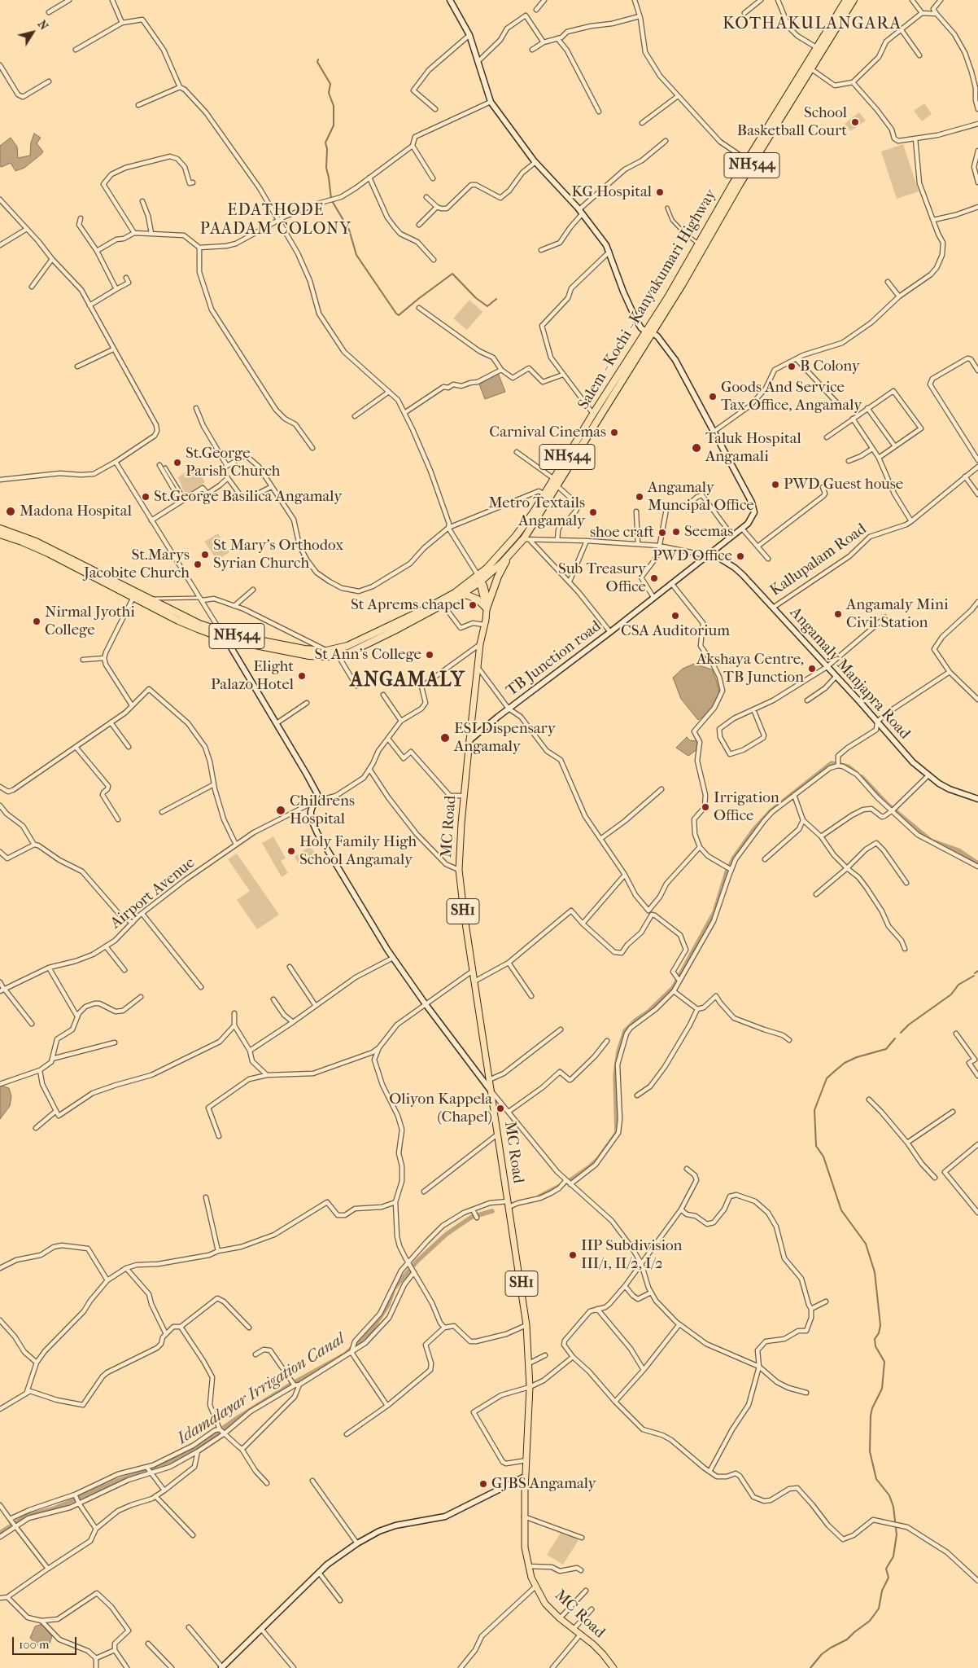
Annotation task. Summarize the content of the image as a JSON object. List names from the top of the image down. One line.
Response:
{"streets":{"highway":["NH544","Salem - Kochi - Kanyakumari Highway","SH1"],"main road":["TB Junction road","Angamaly Manjapra Road","MC Road"],"street":["Kallupalam Road","Airport Avenue"]},"crossings":[["Salem - Kochi - Kanyakumari Highway","TB Junction road"],["Salem - Kochi - Kanyakumari Highway","MC Road"],["Salem - Kochi - Kanyakumari Highway","SH1"],["Kallupalam Road","Angamaly Manjapra Road"],["TB Junction road","Angamaly Manjapra Road"],["TB Junction road","MC Road"],["MC Road","SH1"]],"districts":["KOTHAKULANGARA","EDATHODE PAADAM COLONY","ANGAMALY"],"water":["Idamalayar Irrigation Canal"],"places":["School Basketball Court","KG Hospital","B Colony","Goods And Service Tax Office, Angamaly","Carnival Cinemas","Taluk Hospital Angamali","St.George Parish Church","PWD Guest house","St.George Basilica Angamaly","Angamaly Muncipal Office","Madona Hospital","Metro Textails Angamaly","Seemas","shoe craft","St Mary's Orthodox Syrian Church","PWD Office","St.Marys Jacobite Church","Sub Treasury Office","St Aprems chapel","Angamaly Mini Civil Station","CSA Auditorium","Nirmal Jyothi College","St Ann's College","Akshaya Centre, TB Junction","Elight Palazo Hotel","ESI Dispensary Angamaly","Irrigation Office","Childrens Hospital","Holy Family High School Angamaly","Oliyon Kappela (Chapel)","IIP Subdivision III/1, II/2, I/2","GJBS Angamaly"],"scale_bar":"100 m","north":"top right"}
